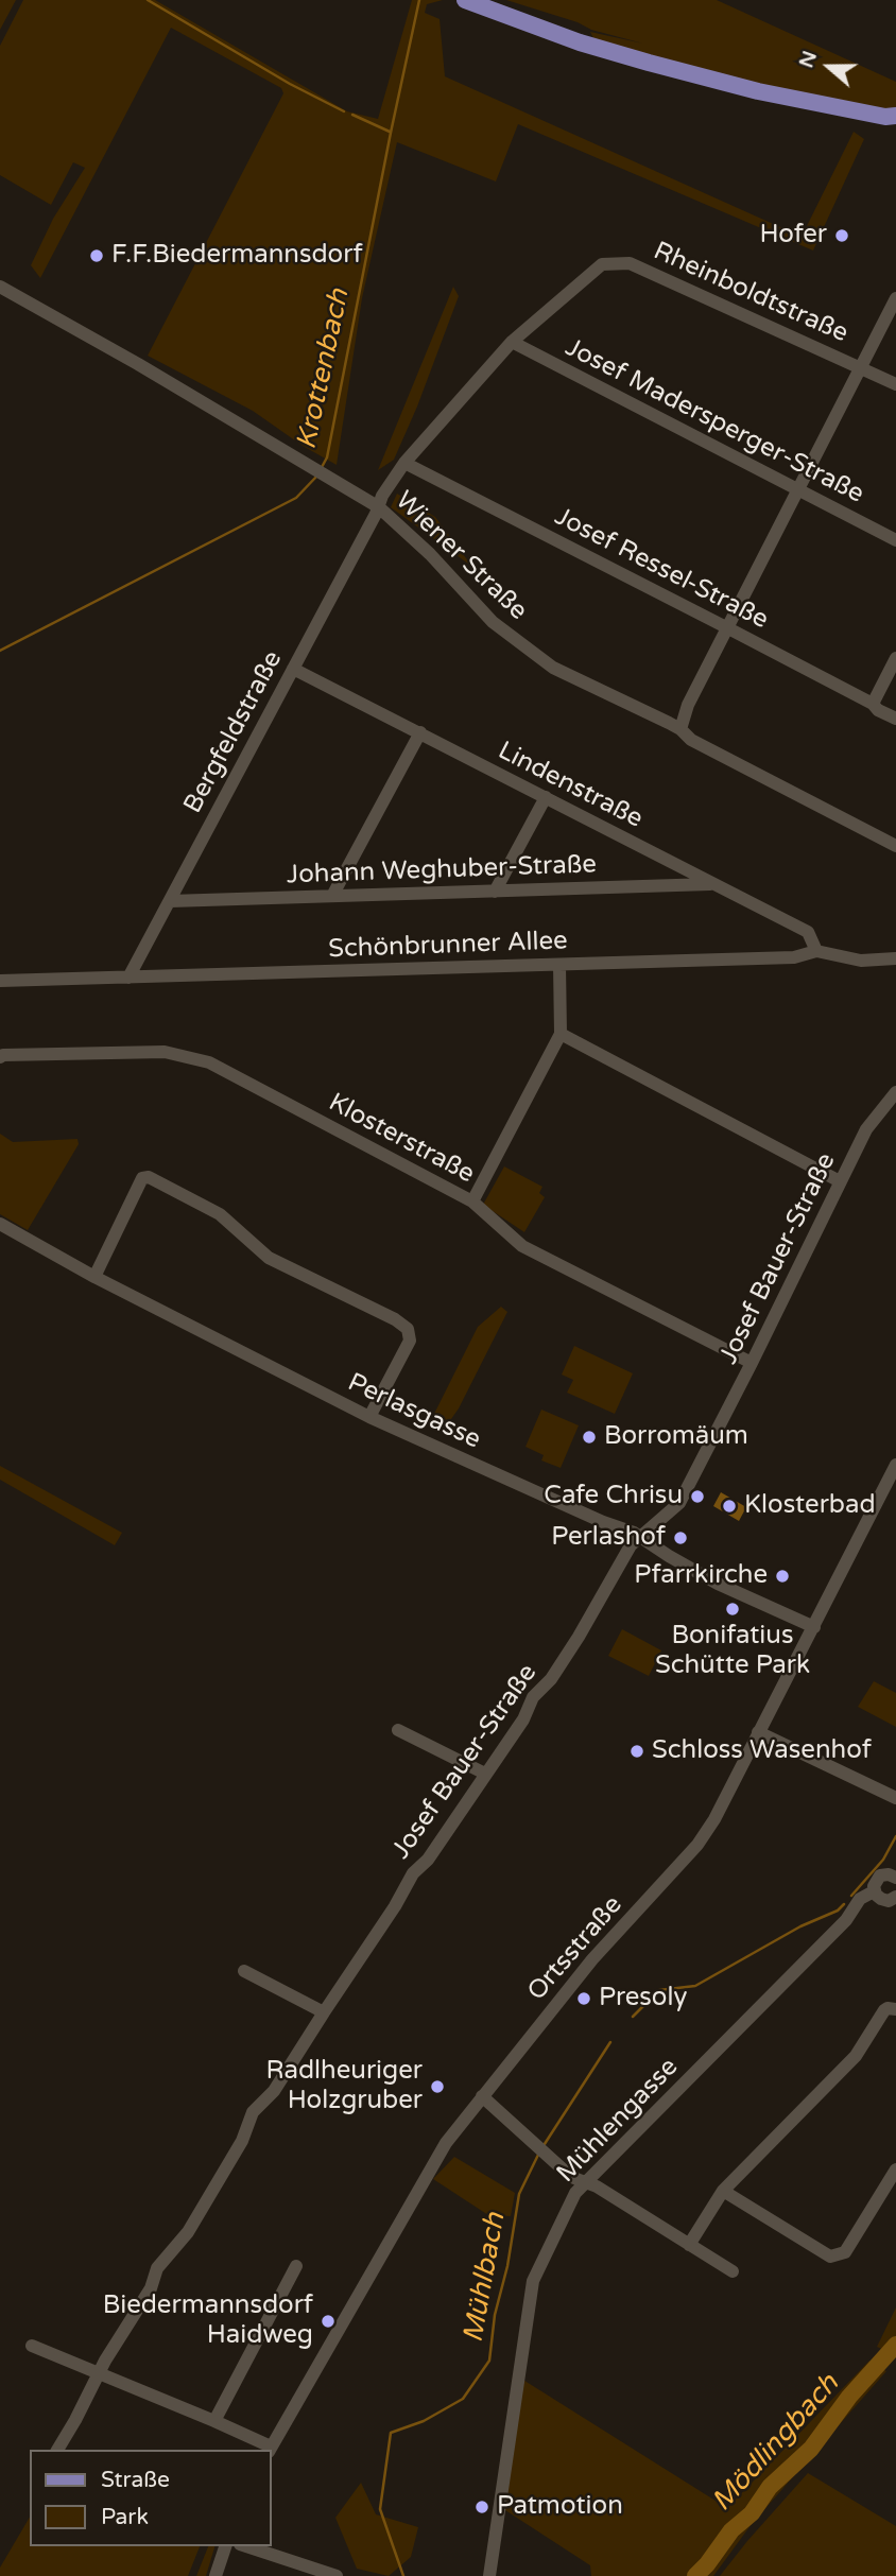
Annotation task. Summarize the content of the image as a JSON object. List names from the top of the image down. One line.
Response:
{"streets":{"street":["Rheinboldtstraße","Josef Madersperger-Straße","Wiener Straße","Josef Ressel-Straße","Bergfeldstraße","Lindenstraße","Johann Weghuber-Straße","Schönbrunner Allee","Klosterstraße","Josef Bauer-Straße","Perlasgasse","Ortsstraße","Mühlengasse"]},"crossings":[["Rheinboldtstraße","Josef Madersperger-Straße"],["Rheinboldtstraße","Wiener Straße"],["Rheinboldtstraße","Josef Ressel-Straße"],["Rheinboldtstraße","Bergfeldstraße"],["Wiener Straße","Bergfeldstraße"],["Bergfeldstraße","Lindenstraße"],["Bergfeldstraße","Johann Weghuber-Straße"],["Bergfeldstraße","Schönbrunner Allee"],["Lindenstraße","Johann Weghuber-Straße"],["Lindenstraße","Schönbrunner Allee"],["Klosterstraße","Josef Bauer-Straße"],["Josef Bauer-Straße","Perlasgasse"],["Perlasgasse","Ortsstraße"]],"water":["Krottenbach","Mühlbach","Mödlingbach"],"places":["Hofer","F.F.Biedermannsdorf","Borromäum","Cafe Chrisu","Klosterbad","Perlashof","Pfarrkirche","Bonifatius Schütte Park","Schloss Wasenhof","Presoly","Radlheuriger Holzgruber","Biedermannsdorf Haidweg","Patmotion"],"legend":["Straße","Park"],"north":"left"}
